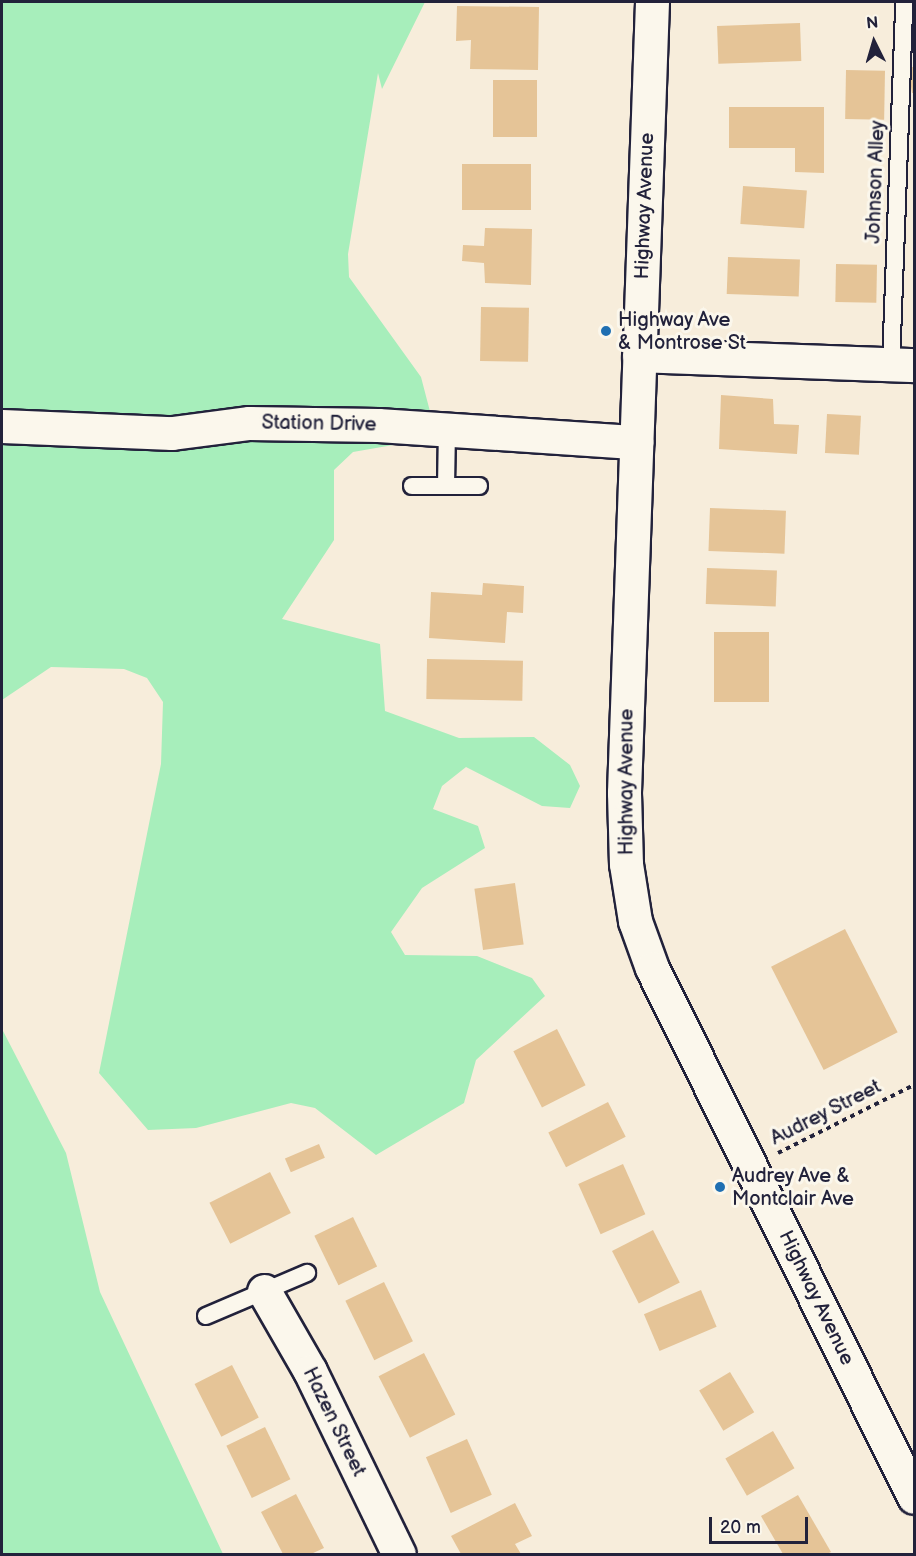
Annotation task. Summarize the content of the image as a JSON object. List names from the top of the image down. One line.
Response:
{"streets":{"main road":["Highway Avenue","Station Drive","Hazen Street"],"lane":["Johnson Alley"],"path":["Audrey Street"]},"crossings":[["Highway Avenue","Station Drive"],["Highway Avenue","Audrey Street"]],"places":["Highway Ave & Montrose St","Audrey Ave & Montclair Ave"],"scale_bar":"20 m","north":"top"}
